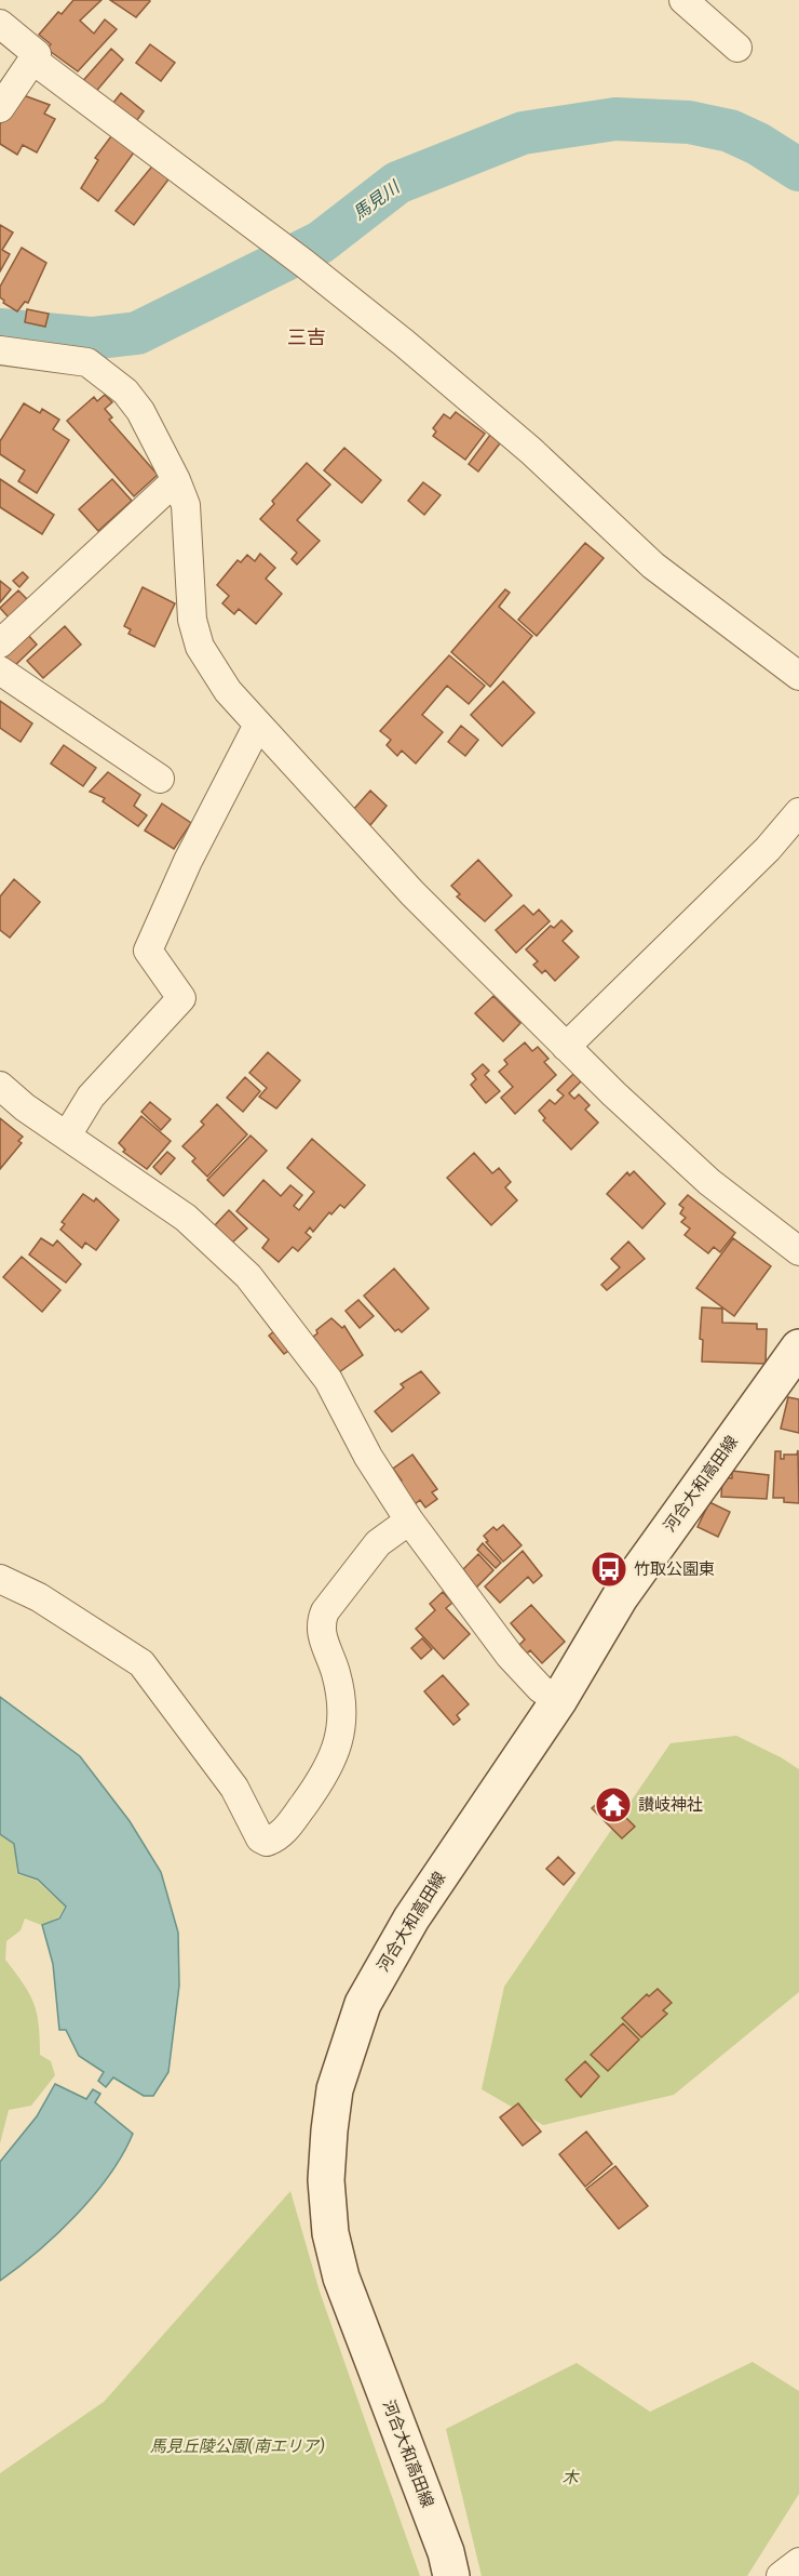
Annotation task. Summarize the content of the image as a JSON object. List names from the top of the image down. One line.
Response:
{"streets":{"main road":["河合大和高田線"]},"districts":["三吉"],"water":["馬見川"],"parks":["馬見丘陵公園(南エリア)","木"],"places":{"bus stop":["竹取公園東"],"temple":["讃岐神社"]}}
